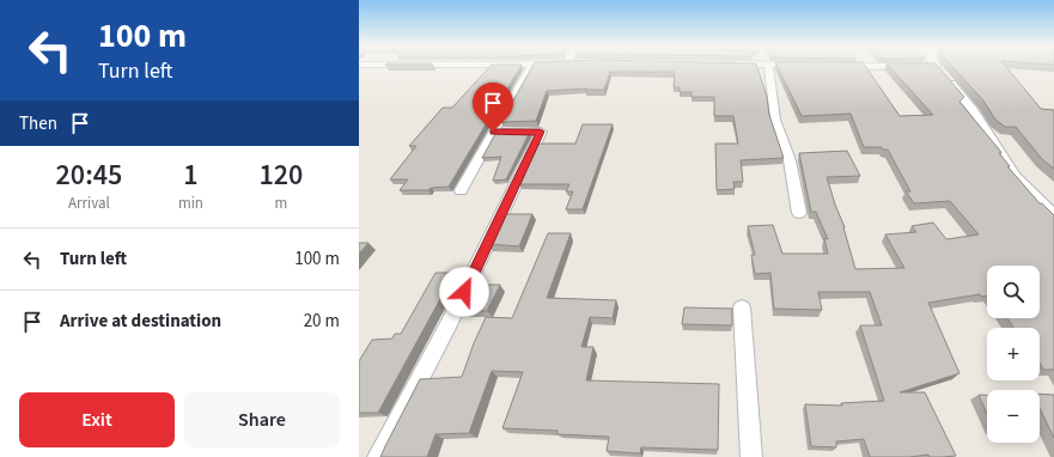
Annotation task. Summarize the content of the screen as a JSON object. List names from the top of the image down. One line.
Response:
{"page":{"turn":["100 m","Turn left"],"then":"Then","eta":["20:45","Arrival","1","min","120","m"],"list":[{"name":"Turn left","value":"100 m"},{"name":"Arrive at destination","value":"20 m"}],"map_buttons":["+","−"],"buttons":["Exit","Share"]}}
